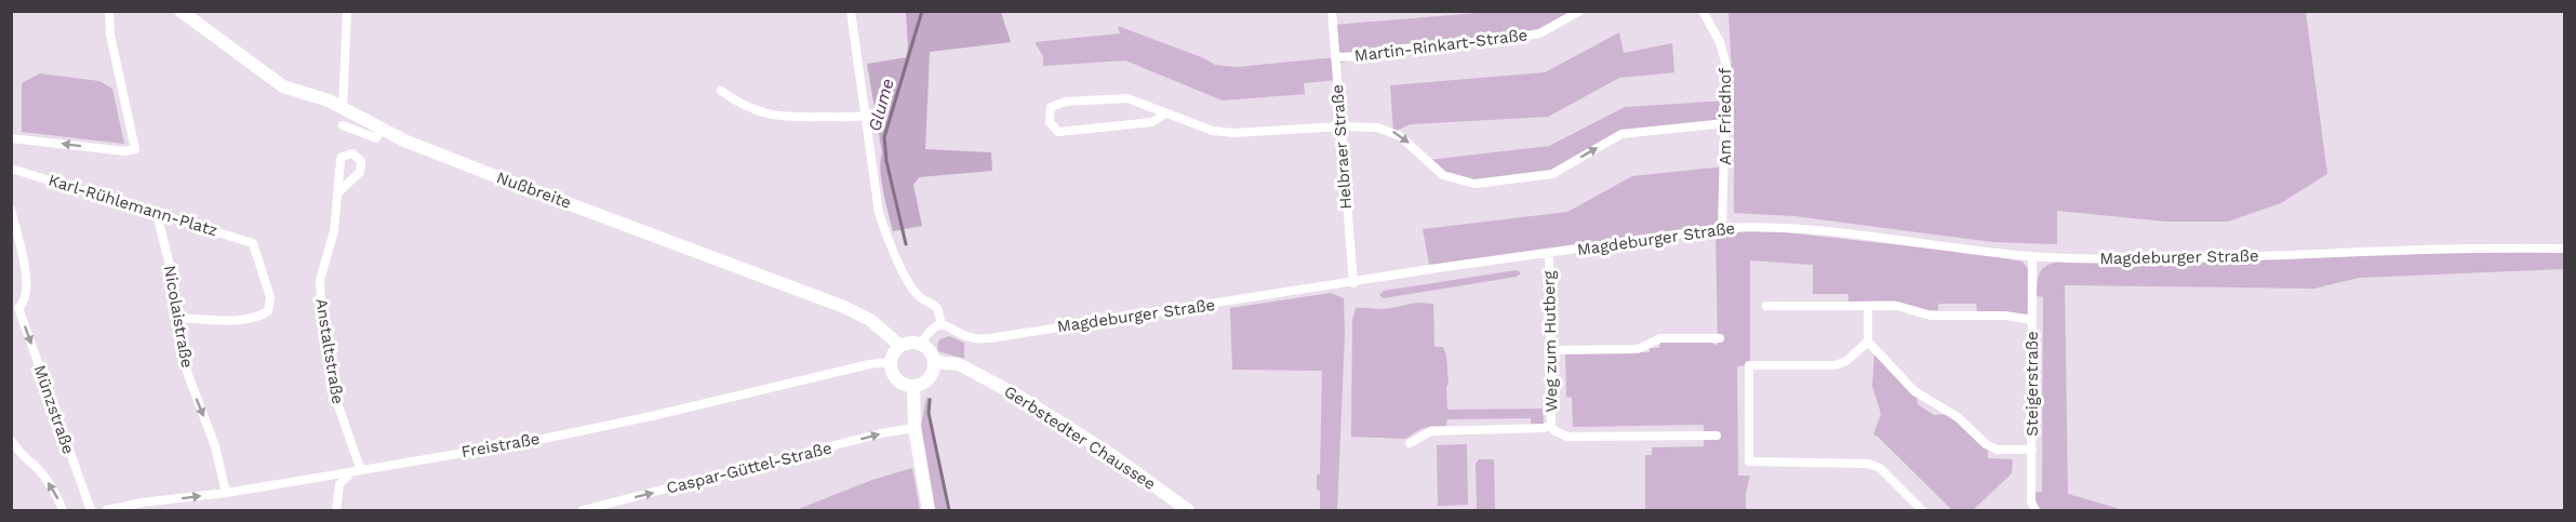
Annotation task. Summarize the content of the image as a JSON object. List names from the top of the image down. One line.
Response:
{"streets":{"main road":["Nußbreite","Gerbstedter Chaussee"],"street":["Martin-Rinkart-Straße","Am Friedhof","Helbraer Straße","Karl-Rühlemann-Platz","Magdeburger Straße","Nicolaistraße","Weg zum Hutberg","Anstaltstraße","Steigerstraße","Münzstraße","Freistraße","Caspar-Güttel-Straße"]},"crossings":[["Martin-Rinkart-Straße","Helbraer Straße"],["Am Friedhof","Magdeburger Straße"],["Helbraer Straße","Magdeburger Straße"],["Nußbreite","Gerbstedter Chaussee"],["Nußbreite","Freistraße"],["Karl-Rühlemann-Platz","Nicolaistraße"],["Magdeburger Straße","Weg zum Hutberg"],["Magdeburger Straße","Steigerstraße"],["Nicolaistraße","Freistraße"],["Anstaltstraße","Freistraße"],["Gerbstedter Chaussee","Freistraße"]],"one_way":["Nicolaistraße","Caspar-Güttel-Straße"],"water":["Glume"]}
